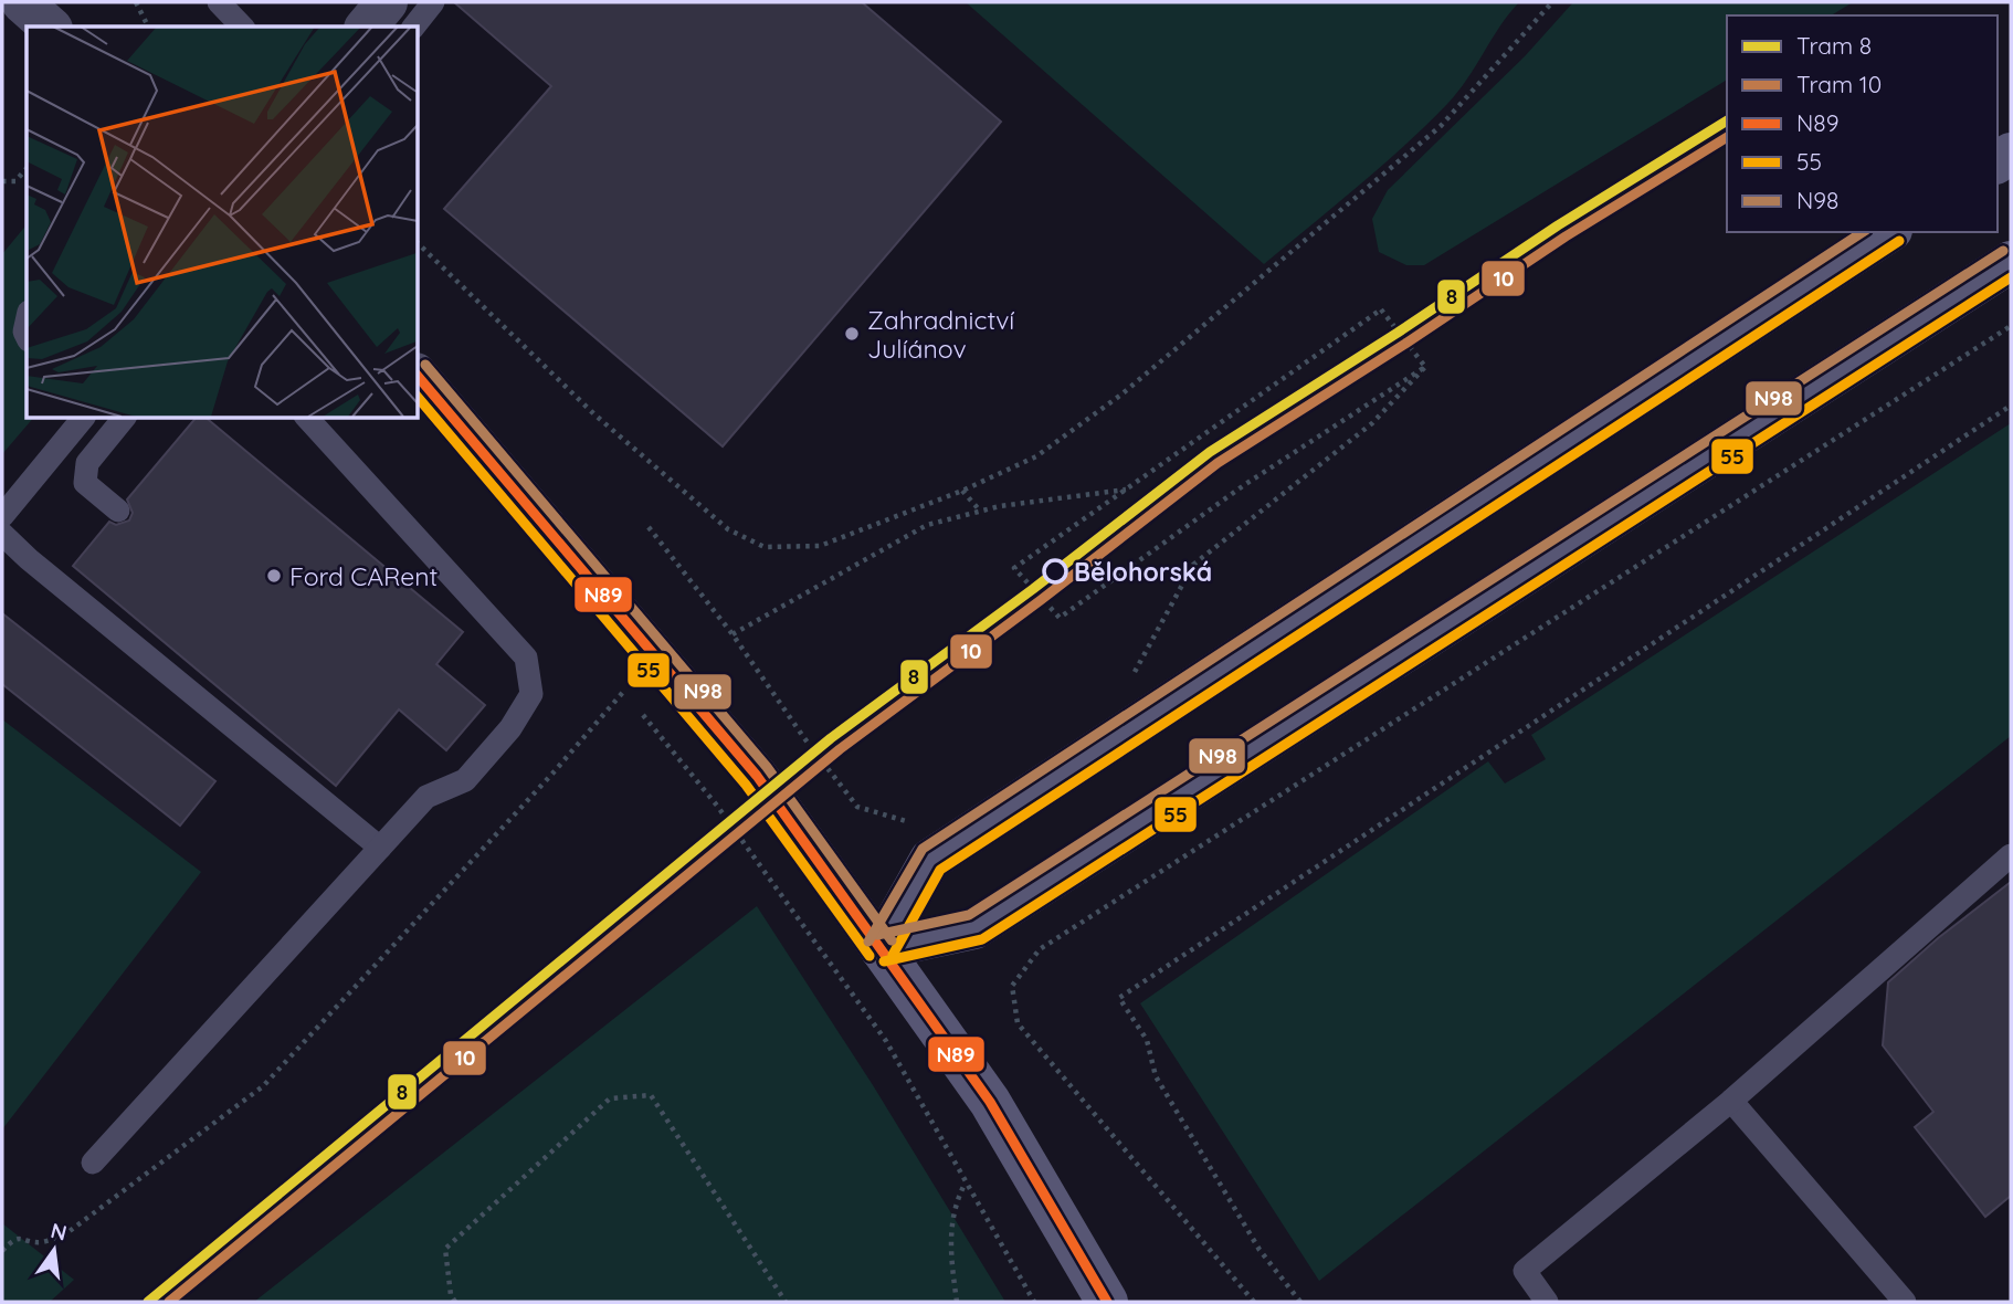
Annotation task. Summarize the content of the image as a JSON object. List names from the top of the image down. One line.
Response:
{"places":["Zahradnictví Julíánov","Bělohorská","Ford CARent"],"lines":["tram line 8","tram line 10","transit line N98","transit line 55","transit line N89"],"legend":["Tram 8","Tram 10","N89","55","N98"],"north":"top"}
